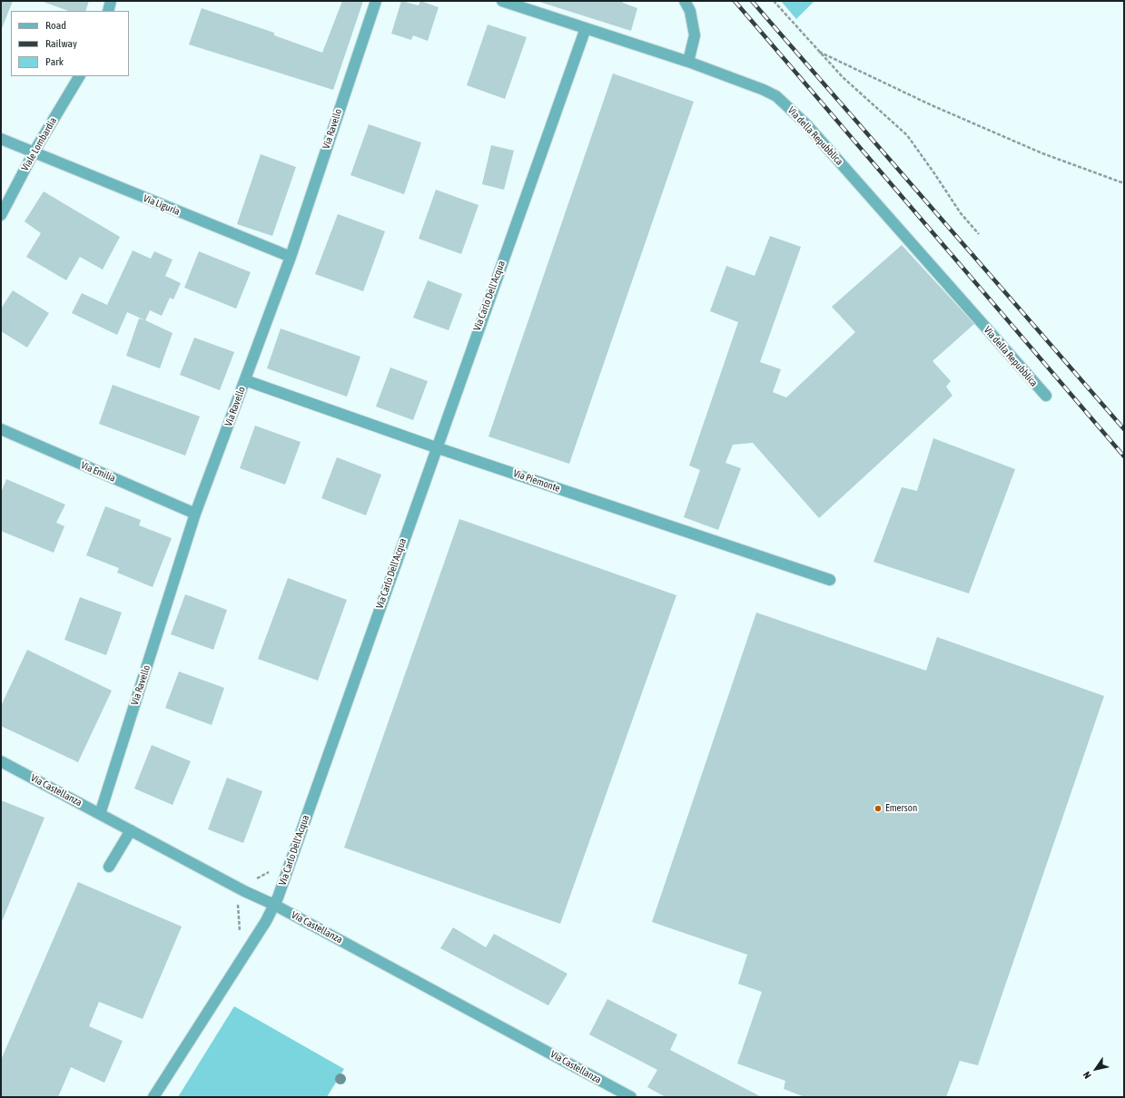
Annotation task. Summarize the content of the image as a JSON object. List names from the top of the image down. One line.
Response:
{"streets":{"street":["Via Ravello","Via della Repubblica","Viale Lombardia","Via Liguria","Via Carlo Dell'Acqua","Via Emilia","Via Piemonte","Via Castellanza"]},"crossings":[["Via Ravello","Via Liguria"],["Via Ravello","Via Emilia"],["Via Ravello","Via Piemonte"],["Via Ravello","Via Castellanza"],["Via della Repubblica","Via Carlo Dell'Acqua"],["Viale Lombardia","Via Liguria"],["Via Carlo Dell'Acqua","Via Piemonte"],["Via Carlo Dell'Acqua","Via Castellanza"]],"places":["Emerson"],"legend":["Road","Railway","Park"],"north":"bottom left"}
